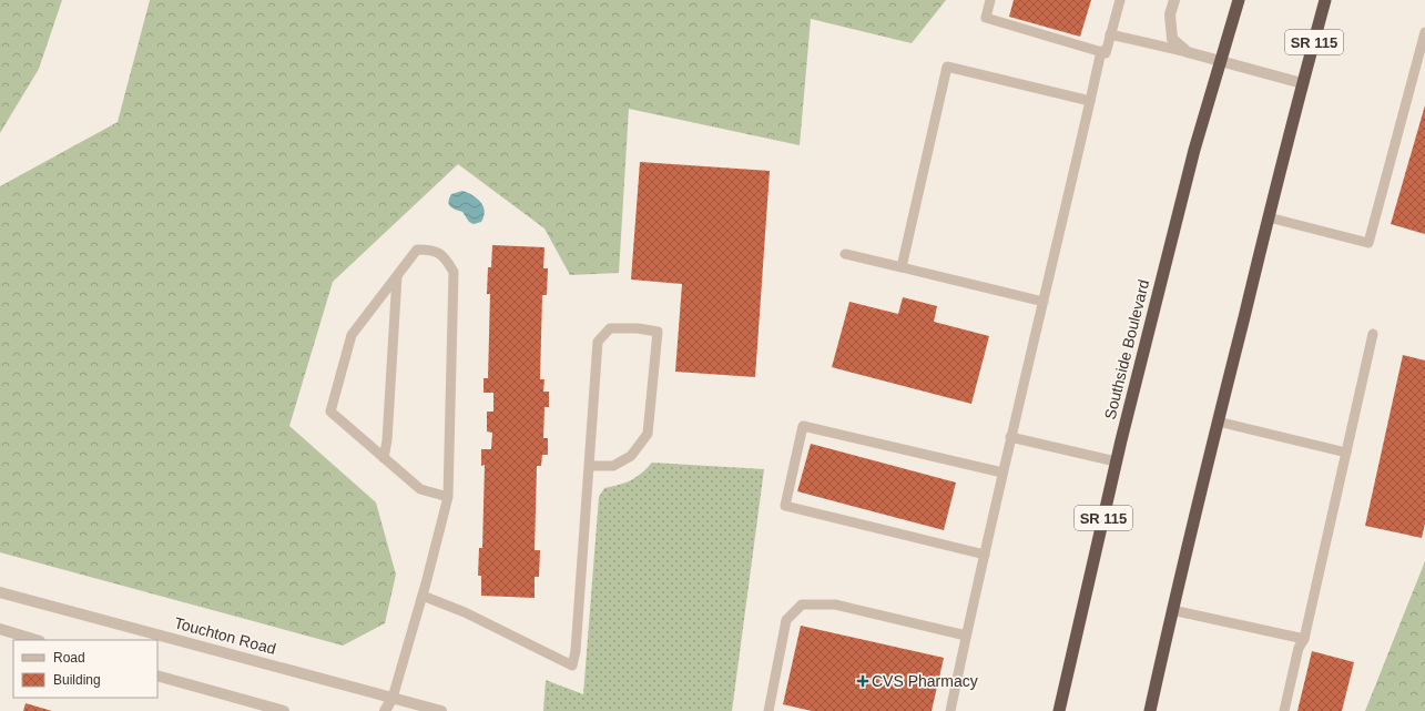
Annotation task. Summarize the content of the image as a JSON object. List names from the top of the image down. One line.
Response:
{"streets":{"highway":["SR 115","Southside Boulevard"],"street":["Touchton Road"]},"places":{"health":["CVS Pharmacy"]},"legend":["Road","Building"]}
